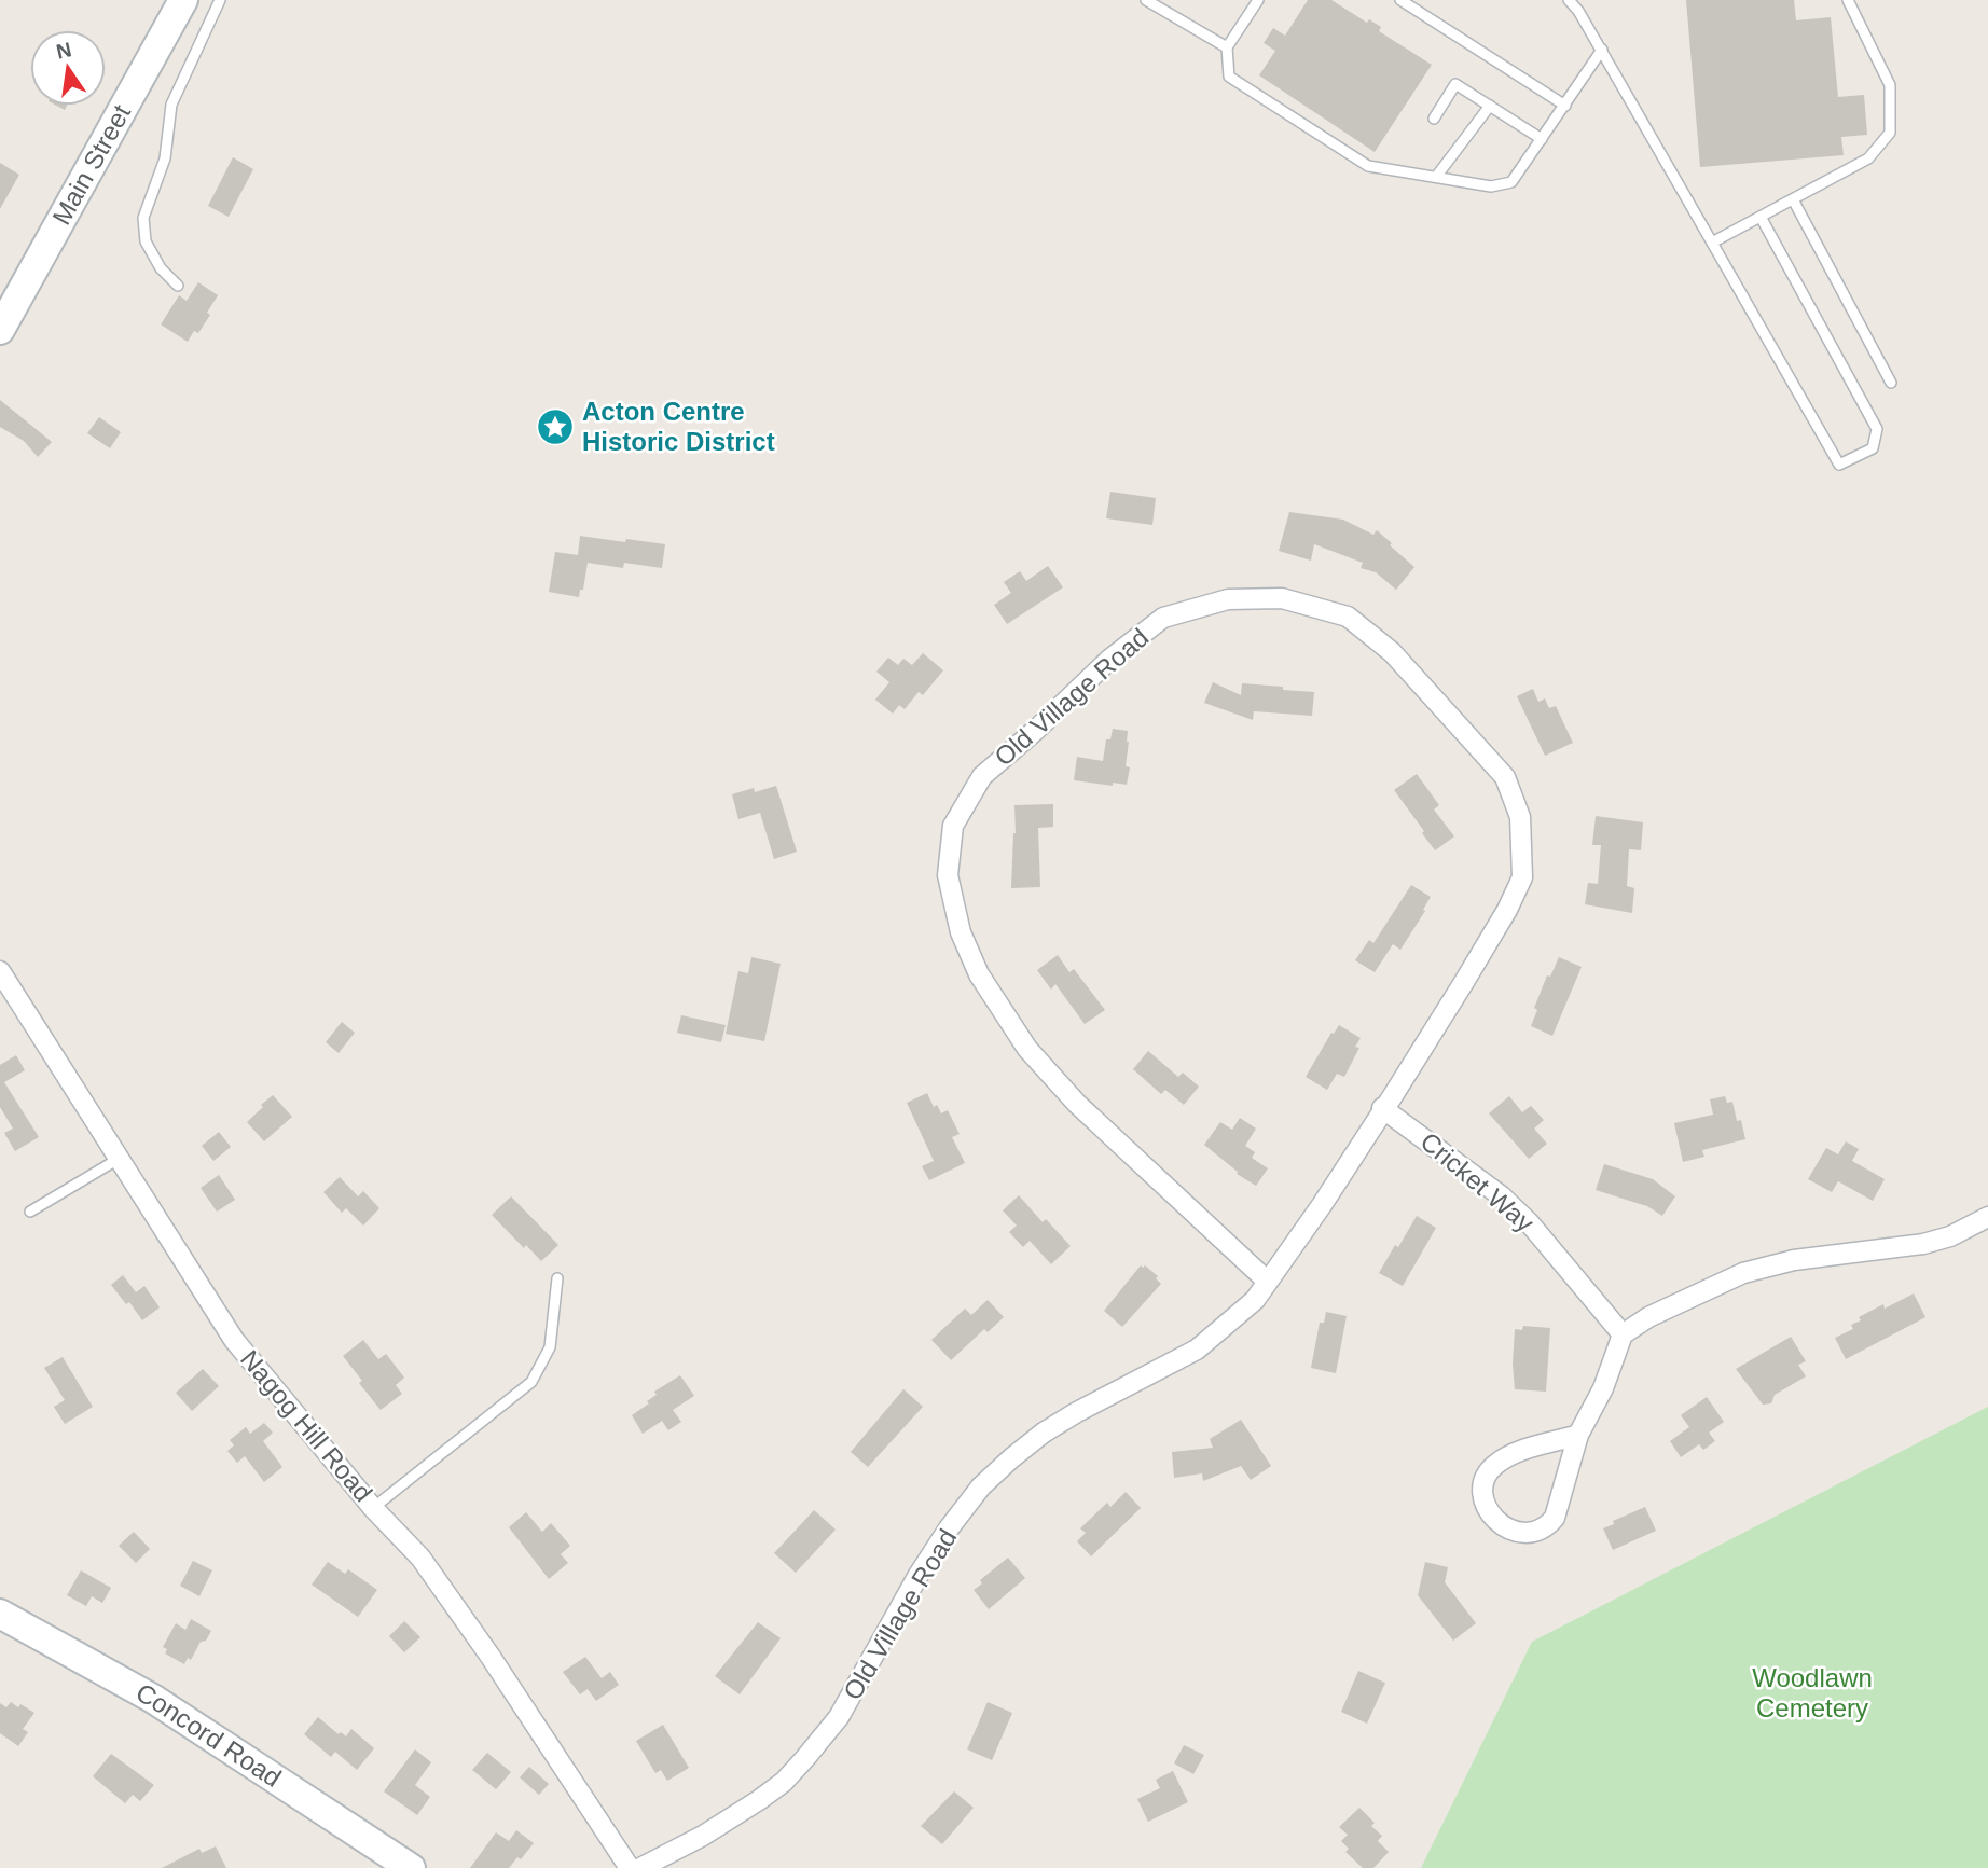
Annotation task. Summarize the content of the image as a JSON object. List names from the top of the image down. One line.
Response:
{"streets":{"street":["Main Street","Old Village Road","Cricket Way","Nagog Hill Road","Concord Road"]},"crossings":[["Old Village Road","Cricket Way"]],"parks":["Woodlawn Cemetery"],"places":{"place":["Acton Centre Historic District"]},"north":"top"}
